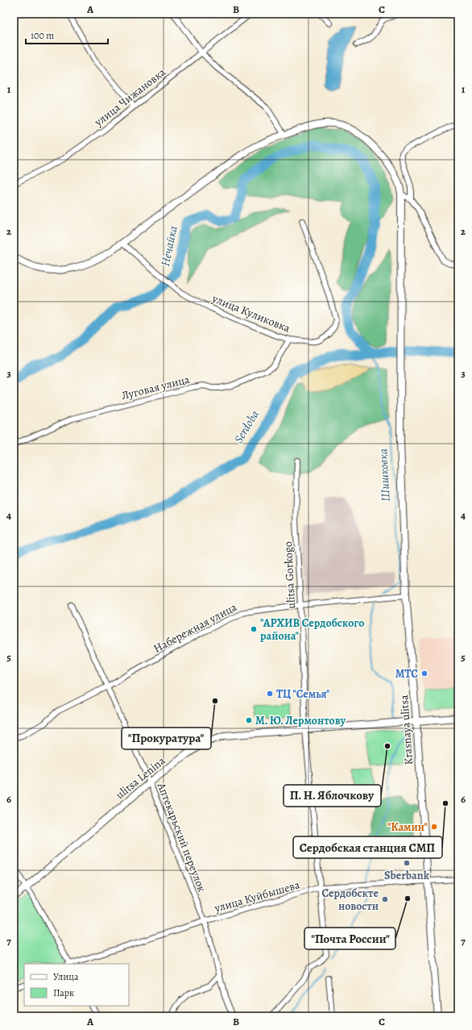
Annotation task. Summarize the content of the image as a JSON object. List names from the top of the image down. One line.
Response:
{"streets":{"street":["улица Чижановка","улица Куликовка","Луговая улица","ulitsa Gorkogo","Набережная улица","Krasnaya ulitsa","ulitsa Lenina","Аптекарьский переулок","улица Куйбышева"]},"crossings":[["улица Куликовка","Луговая улица"],["улица Куликовка","Krasnaya ulitsa"],["ulitsa Gorkogo","Набережная улица"],["ulitsa Gorkogo","ulitsa Lenina"],["ulitsa Gorkogo","улица Куйбышева"],["Набережная улица","Krasnaya ulitsa"],["Набережная улица","Аптекарьский переулок"],["Krasnaya ulitsa","ulitsa Lenina"],["Krasnaya ulitsa","улица Куйбышева"],["ulitsa Lenina","Аптекарьский переулок"],["Аптекарьский переулок","улица Куйбышева"]],"water":["Нечайка","Serdoba","Шишковка"],"places":["\"АРХИВ Сердобского района\"","МТС","ТЦ \"Семья\"","\"Прокуратура\"","М. Ю. Лермонтову","П. Н. Яблочкову","Сердобская станция СМП","\"Камин\"","Sberbank","\"Почта России\"","Сердобскте новости"],"legend":["Улица","Парк"],"scale_bar":"100 m","grid":{"columns":["A","B","C"],"rows":["1","2","3","4","5","6","7"]}}
